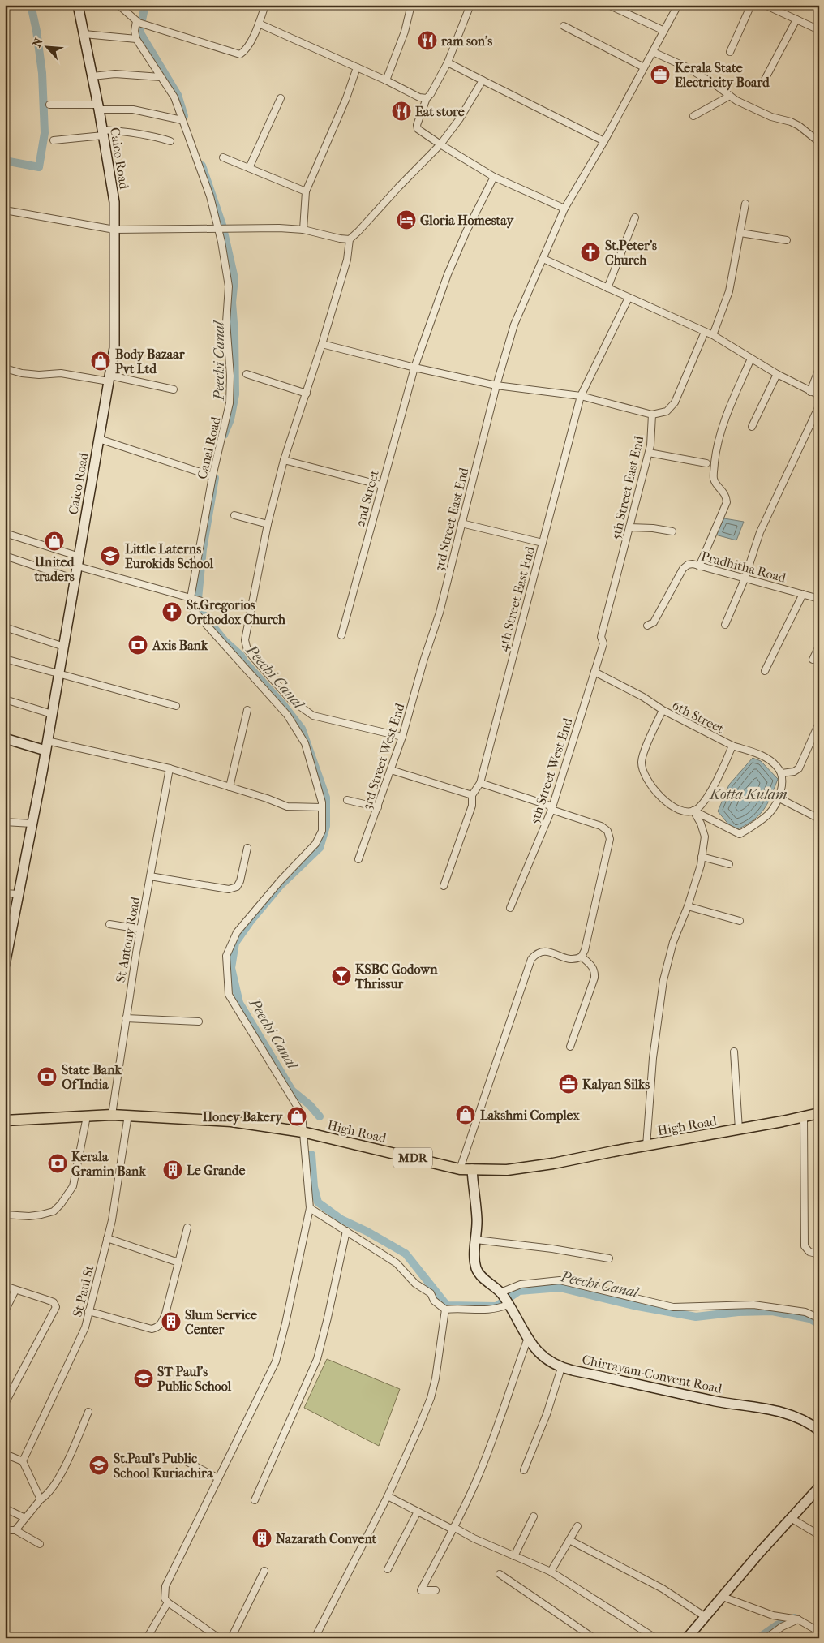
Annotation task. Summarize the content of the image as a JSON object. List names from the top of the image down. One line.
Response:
{"streets":{"main road":["High Road","MDR"],"street":["Caico Road","Canal Road","5th Street East End","2nd Street","3rd Street East End","Pradhitha Road","4th Street East End","6th Street","3rd Street West End","5th Street West End","St Antony Road","St Paul St","Chirrayam-Convent Road"]},"crossings":[["5th Street East End","5th Street West End"],["3rd Street East End","3rd Street West End"],["6th Street","5th Street West End"],["St Antony Road","High Road"],["High Road","St Paul St"],["High Road","Chirrayam-Convent Road"]],"water":["Peechi Canal","Kotta Kulam"],"places":{"restaurant":["ram son's","Eat store"],"office":["Kerala State Electricity Board","Kalyan Silks"],"hotel":["Gloria Homestay"],"church":["St.Peter's Church","St.Gregorios Orthodox Church"],"shop":["Body Bazaar Pvt Ltd","United traders","Lakshmi Complex","Honey Bakery"],"school or university":["Little Laterns Eurokids School","ST Paul's Public School","St.Paul's Public School Kuriachira"],"bank":["Axis Bank","State Bank Of India","Kerala Gramin Bank"],"bar":["KSBC Godown Thrissur"],"building":["Le Grande","Slum Service Center","Nazarath Convent"]},"north":"top left"}
